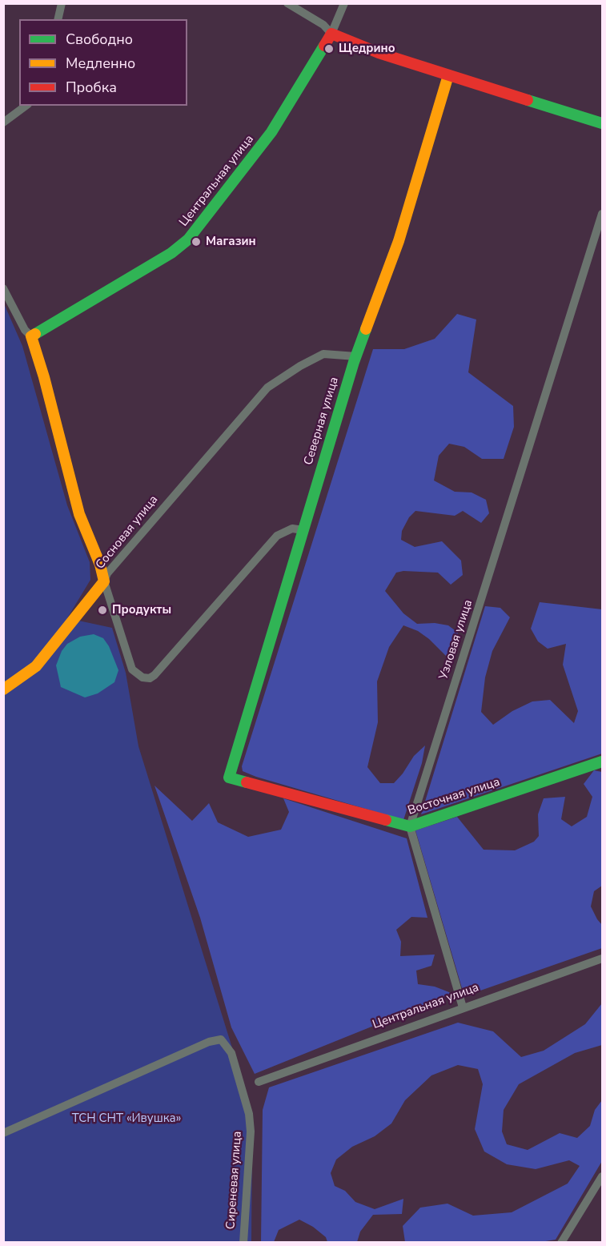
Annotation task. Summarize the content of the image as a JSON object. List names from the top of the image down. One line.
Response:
{"streets":{"street":["Центральная улица","Северная улица","Сосновая улица","Узловая улица","Восточная улица","Сиреневая улица"]},"crossings":[["Северная улица","Сосновая улица"],["Северная улица","Восточная улица"],["Узловая улица","Восточная улица"]],"parks":["ТСН СНТ «Ивушка»"],"places":["Щедрино","Магазин","Продукты"],"legend":["Свободно","Медленно","Пробка"]}
